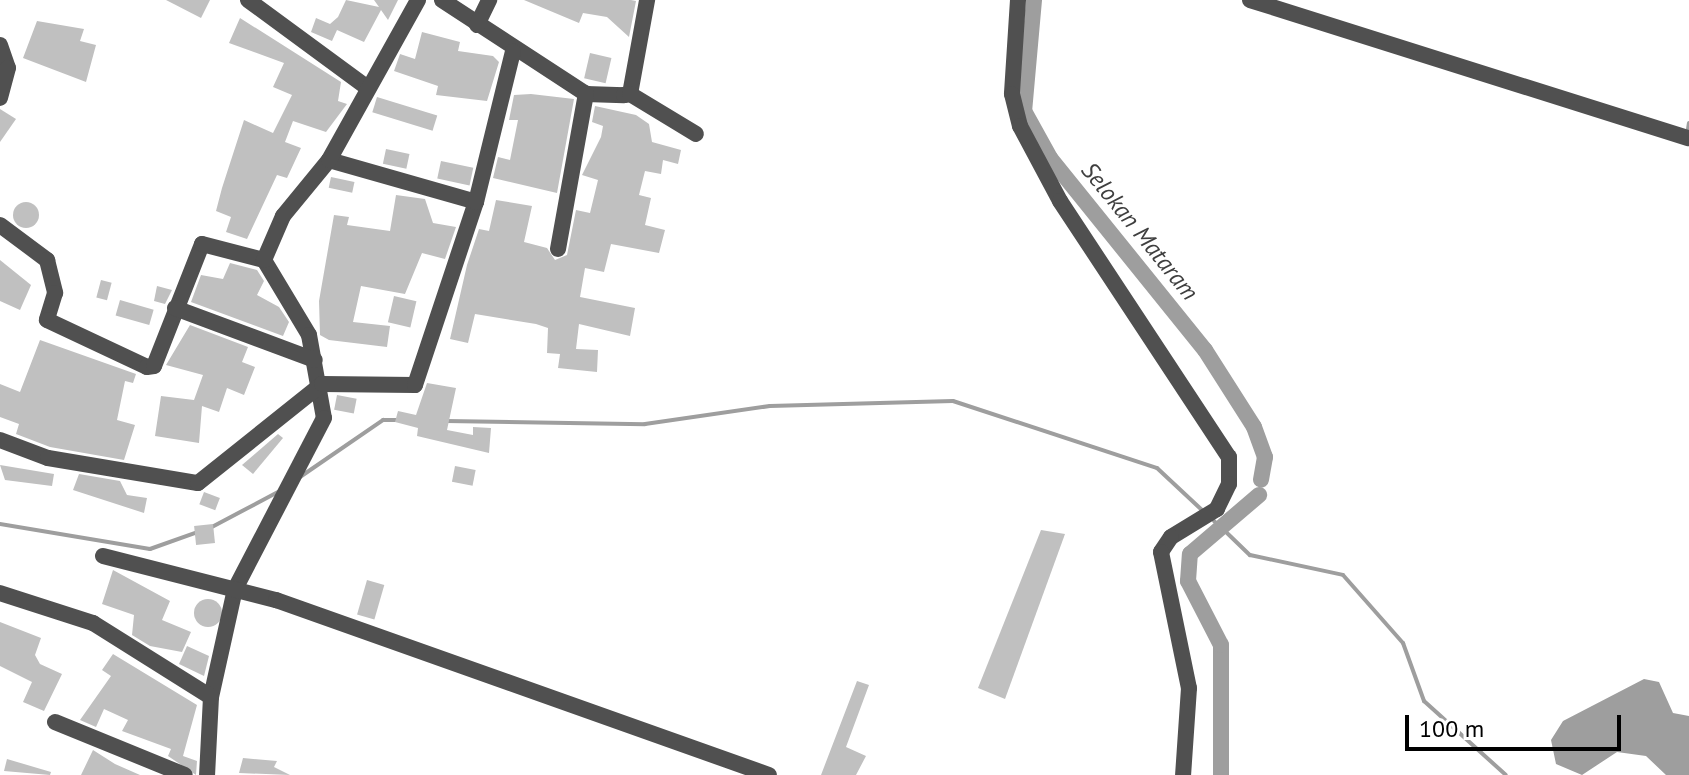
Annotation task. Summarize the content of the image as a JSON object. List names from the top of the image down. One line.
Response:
{"water":["Selokan Mataram"],"scale_bar":"100 m"}
